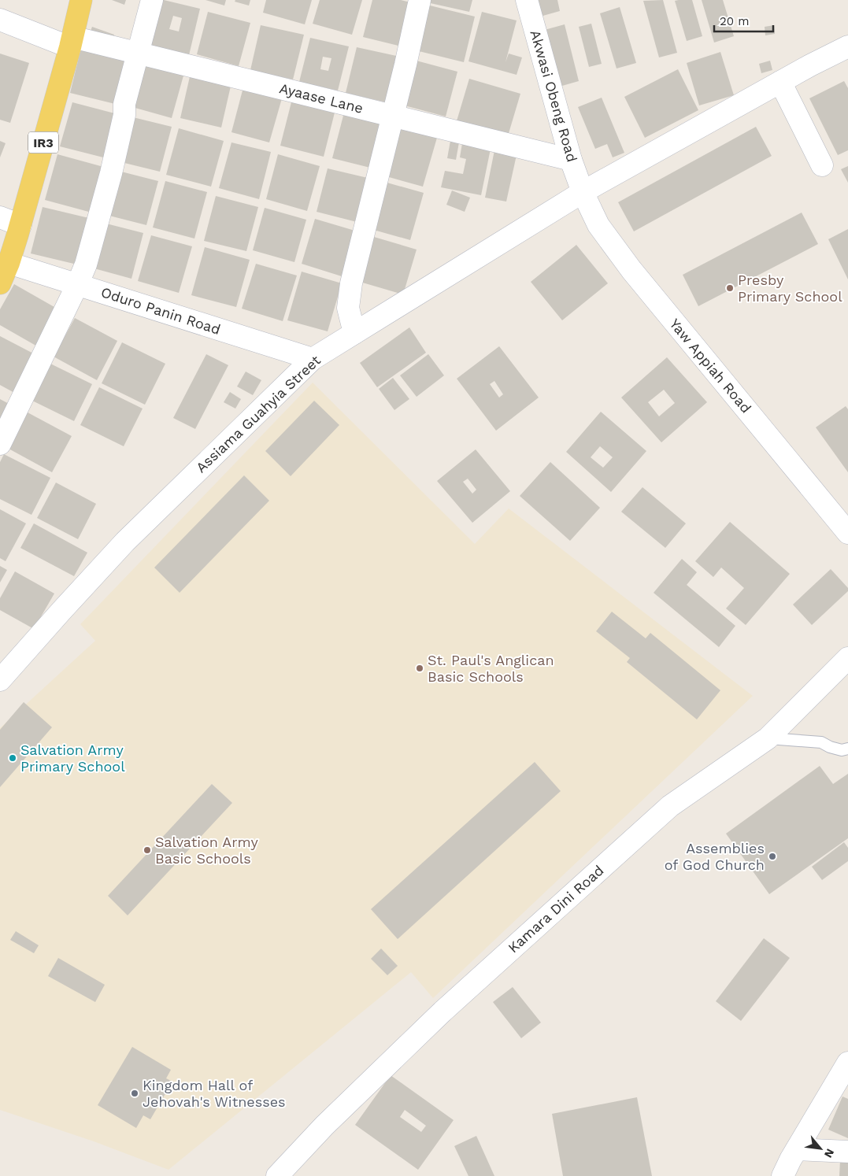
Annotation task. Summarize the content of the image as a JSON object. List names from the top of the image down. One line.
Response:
{"streets":{"main road":["IR3"],"street":["Akwasi Obeng Road","Ayaase Lane","Oduro Panin Road","Yaw Appiah Road","Assiama Guahyia Street","Kamara Dini Road"]},"crossings":[["Akwasi Obeng Road","Ayaase Lane"],["Akwasi Obeng Road","Yaw Appiah Road"],["Akwasi Obeng Road","Assiama Guahyia Street"],["Ayaase Lane","IR3"],["IR3","Oduro Panin Road"],["Oduro Panin Road","Assiama Guahyia Street"],["Yaw Appiah Road","Assiama Guahyia Street"]],"places":["Presby Primary School","St. Paul's Anglican Basic Schools","Salvation Army Primary School","Salvation Army Basic Schools","Assemblies of God Church","Kingdom Hall of Jehovah's Witnesses"],"scale_bar":"20 m","north":"bottom right"}
